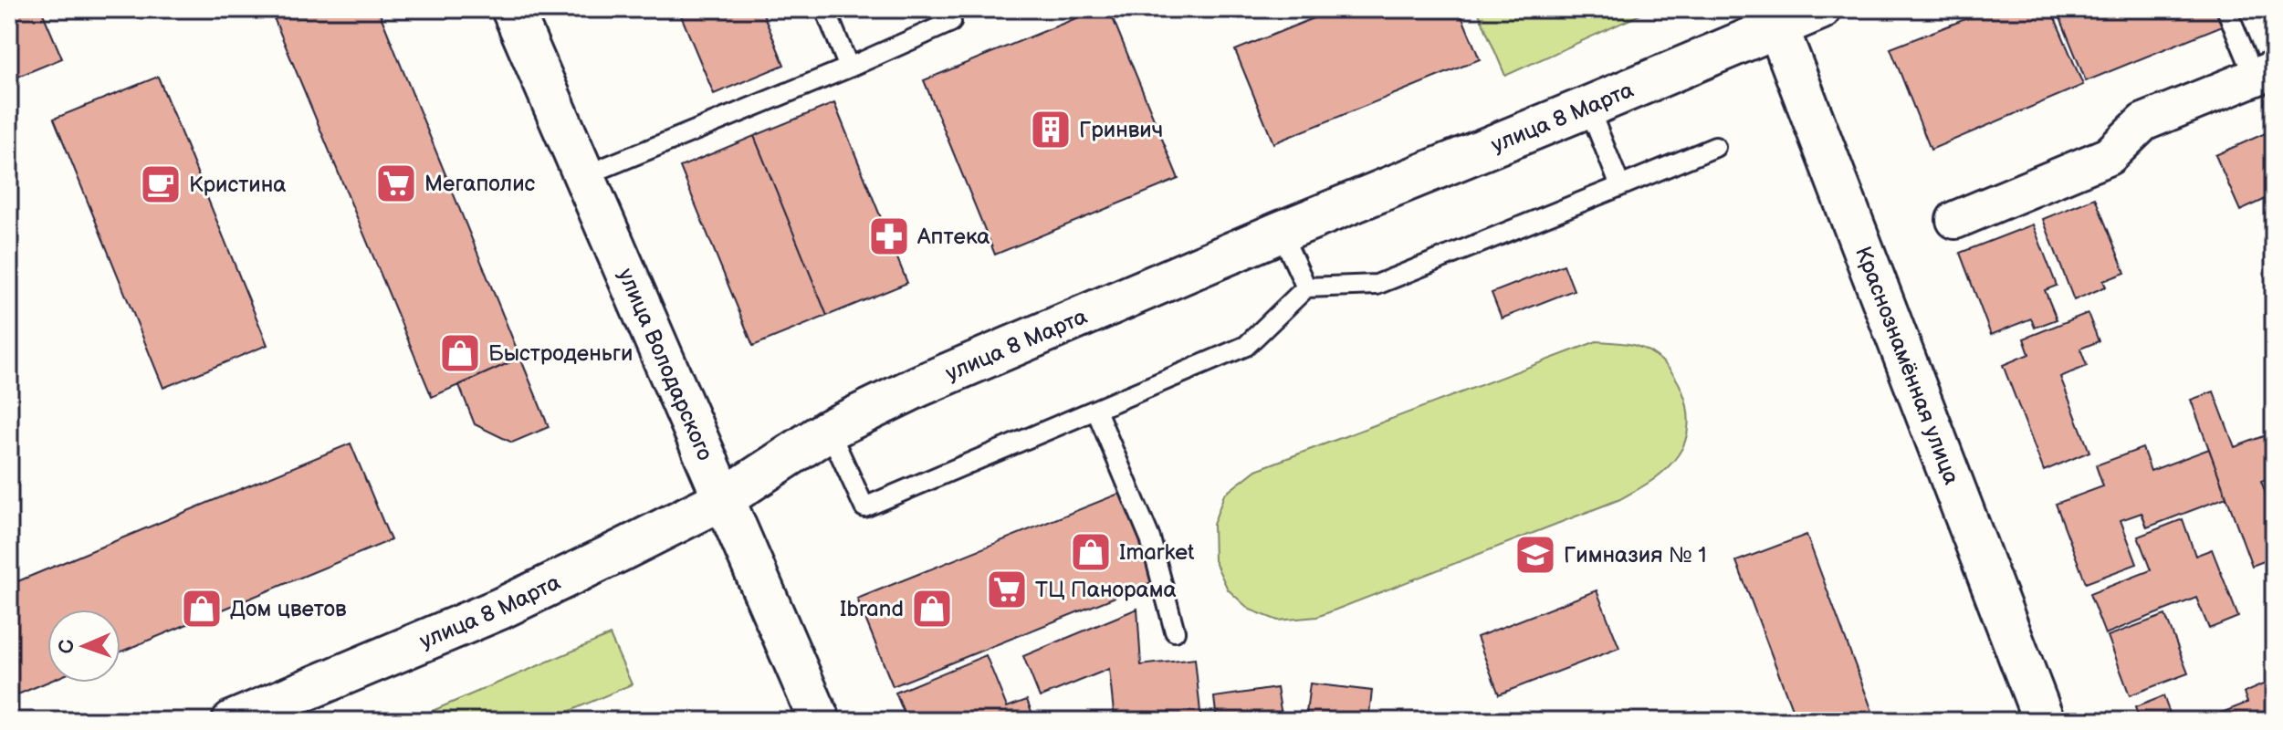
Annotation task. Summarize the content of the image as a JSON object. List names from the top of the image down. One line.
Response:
{"streets":{"main road":["улица 8 Марта","улица Володарского","Краснознамённая улица"]},"crossings":[["улица 8 Марта","улица Володарского"],["улица 8 Марта","Краснознамённая улица"]],"places":{"building":["Гринвич"],"supermarket":["Мегаполис","ТЦ Панорама"],"cafe":["Кристина"],"pharmacy":["Аптека"],"shop":["Быстроденьги","Imarket","Дом цветов","Ibrand"],"school or university":["Гимназия № 1"]},"north":"left"}
